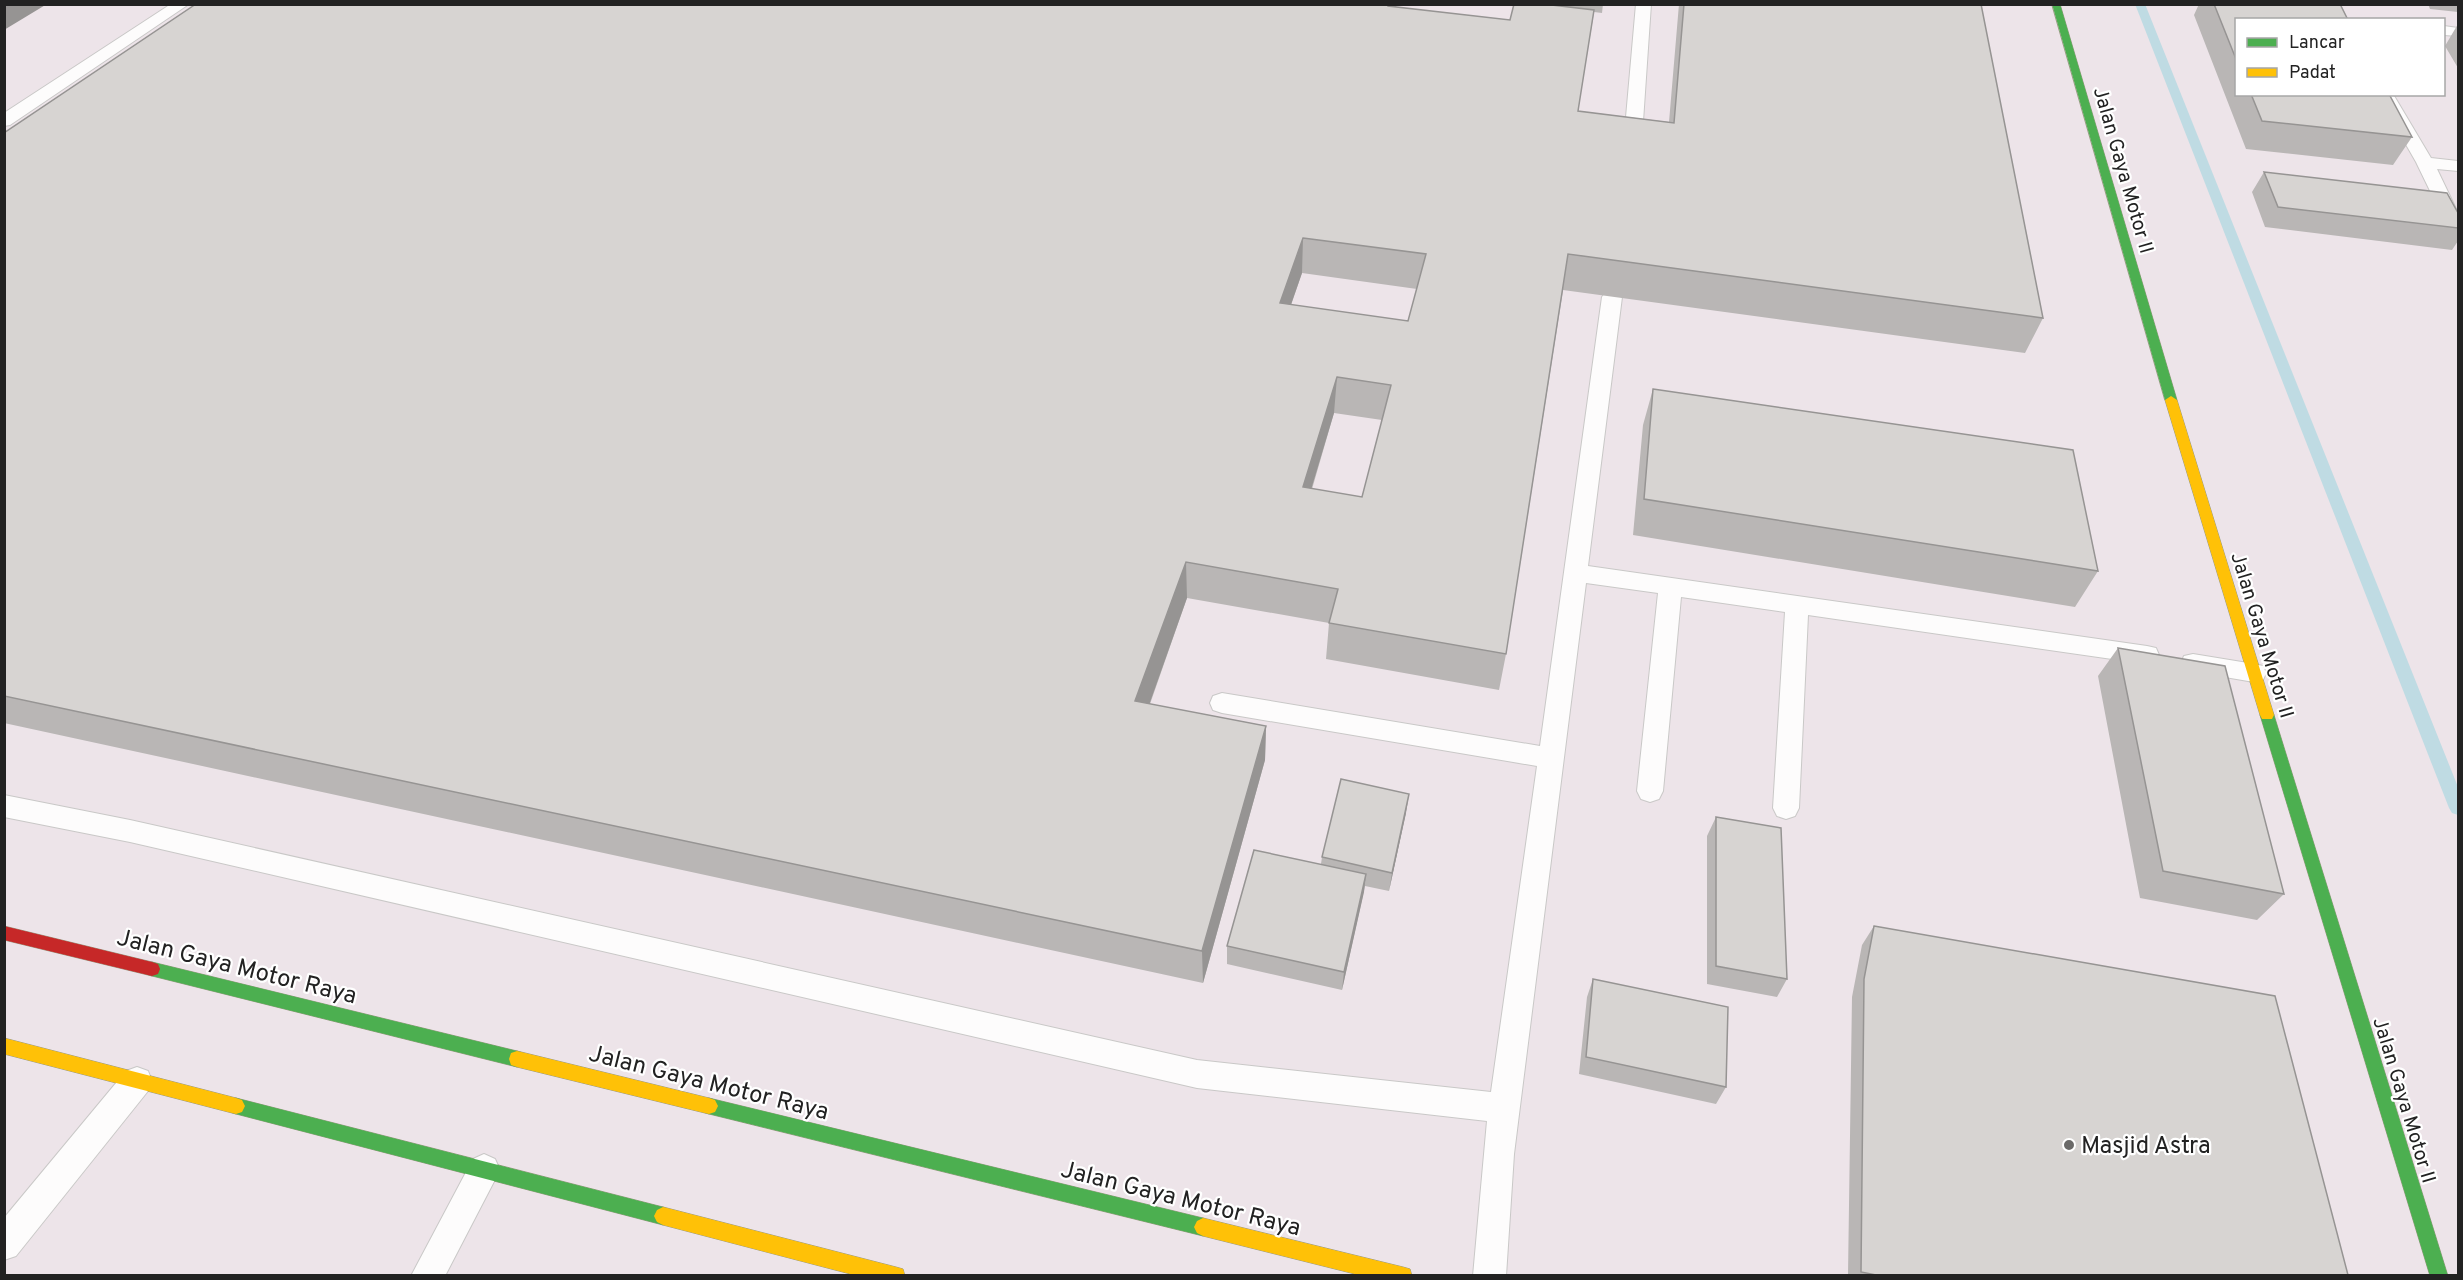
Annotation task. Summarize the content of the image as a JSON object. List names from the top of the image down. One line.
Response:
{"streets":{"street":["Jalan Gaya Motor II","Jalan Gaya Motor Raya"]},"places":["Masjid Astra"],"legend":["Lancar","Padat"]}
